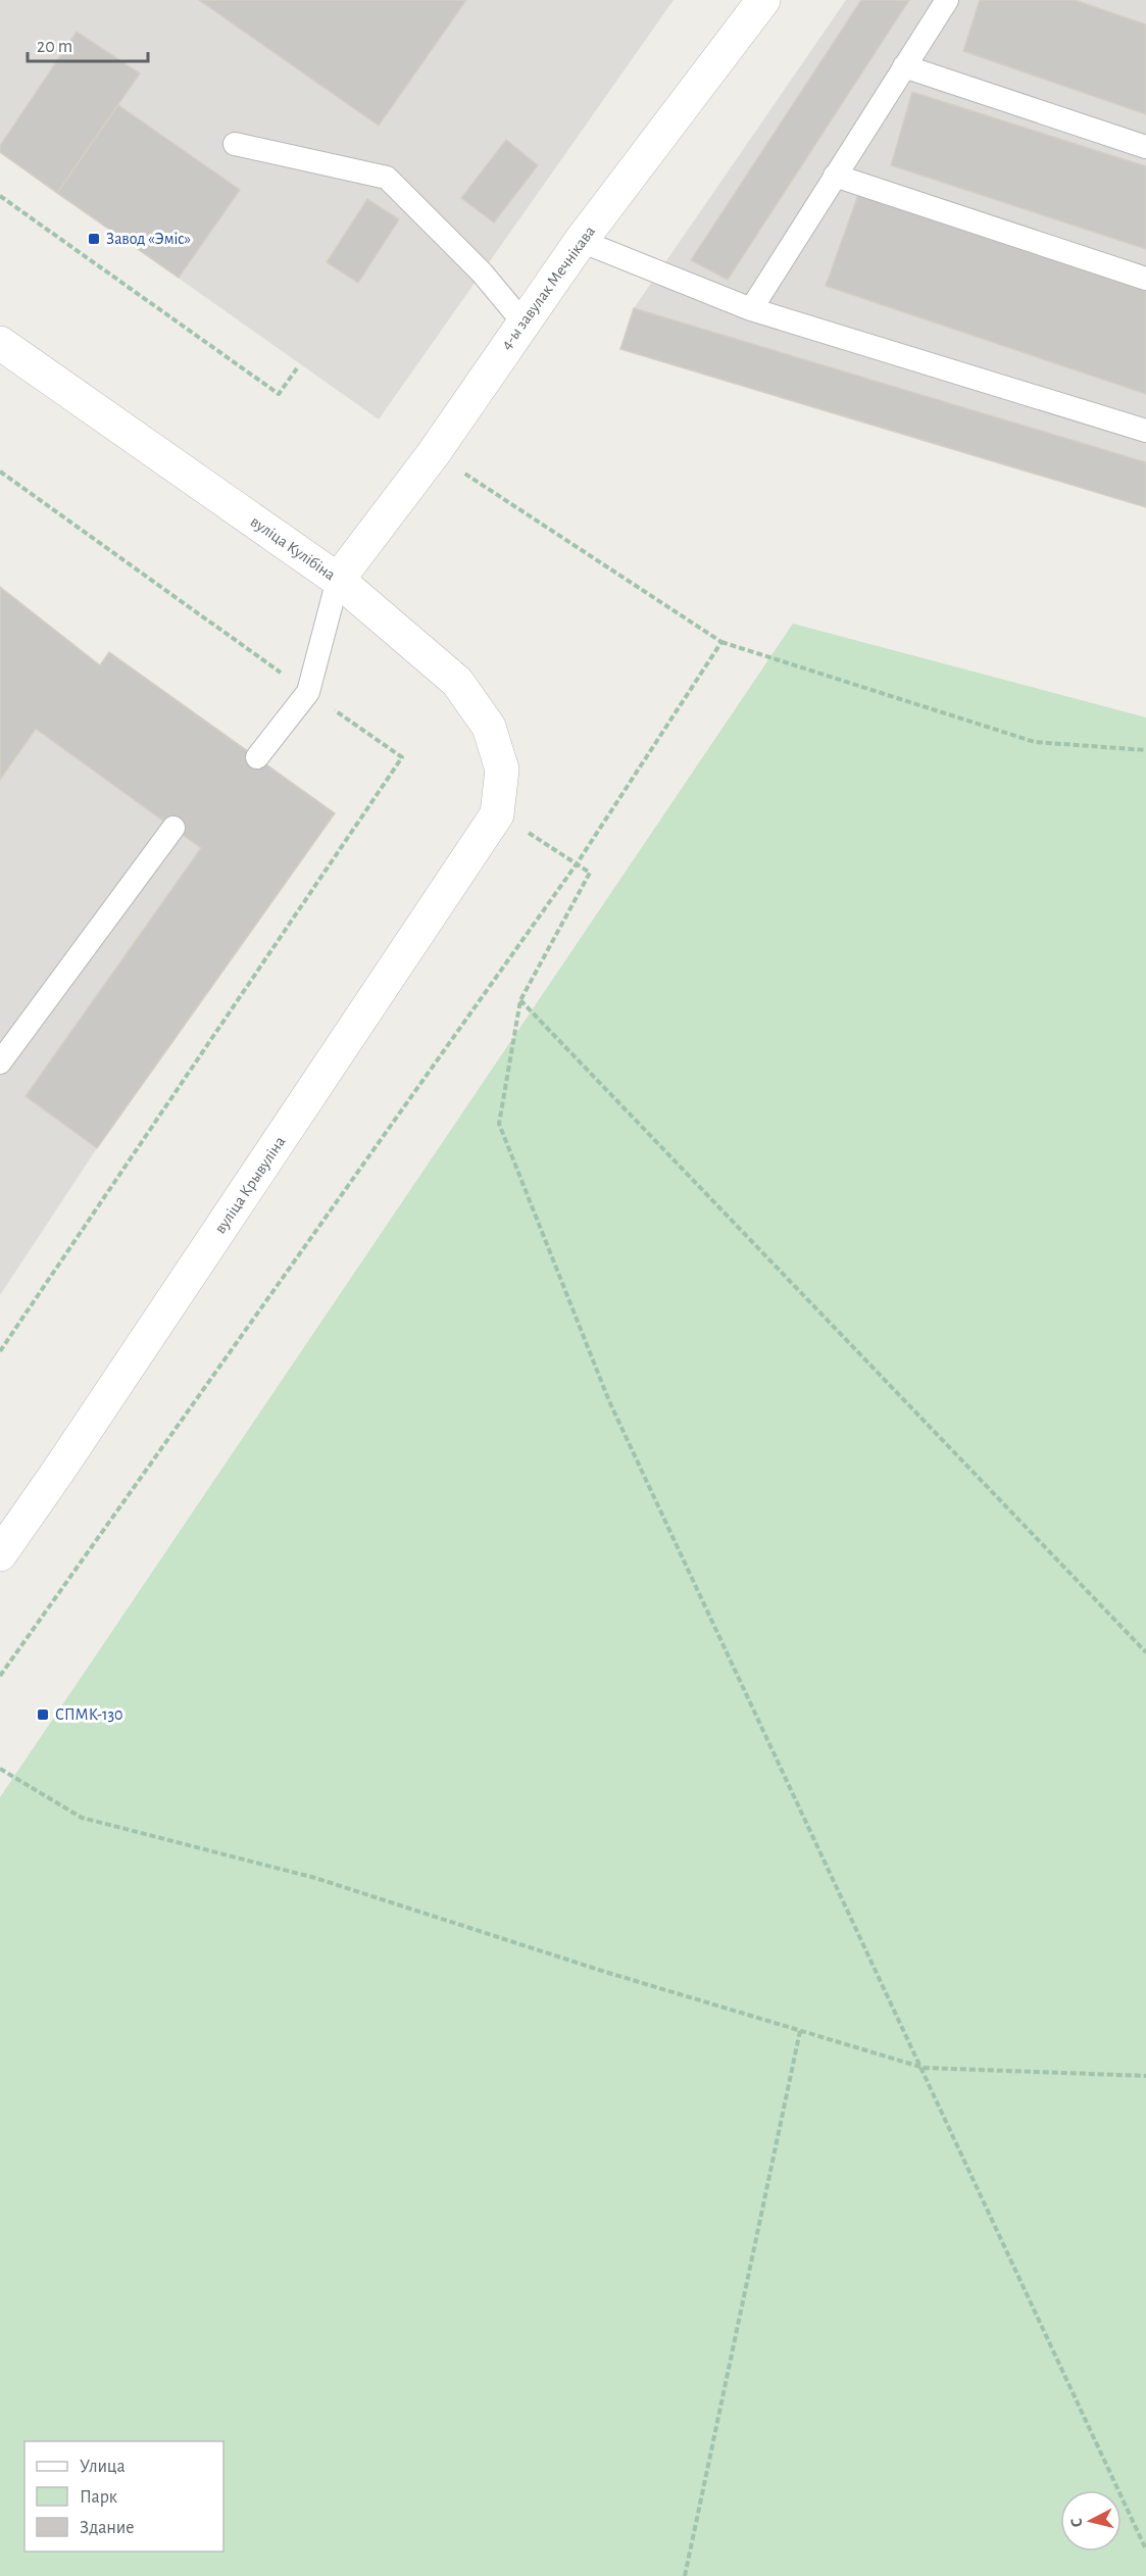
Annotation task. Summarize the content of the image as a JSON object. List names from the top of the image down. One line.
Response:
{"streets":{"main road":["4-ы завулак Мечнікава","вуліца Кулібіна","вуліца Крывуліна"]},"crossings":[["4-ы завулак Мечнікава","вуліца Кулібіна"],["вуліца Кулібіна","вуліца Крывуліна"]],"places":{"transit":["Завод «Эміс»","СПМК-130"]},"legend":["Улица","Парк","Здание"],"scale_bar":"20 m","north":"left"}
